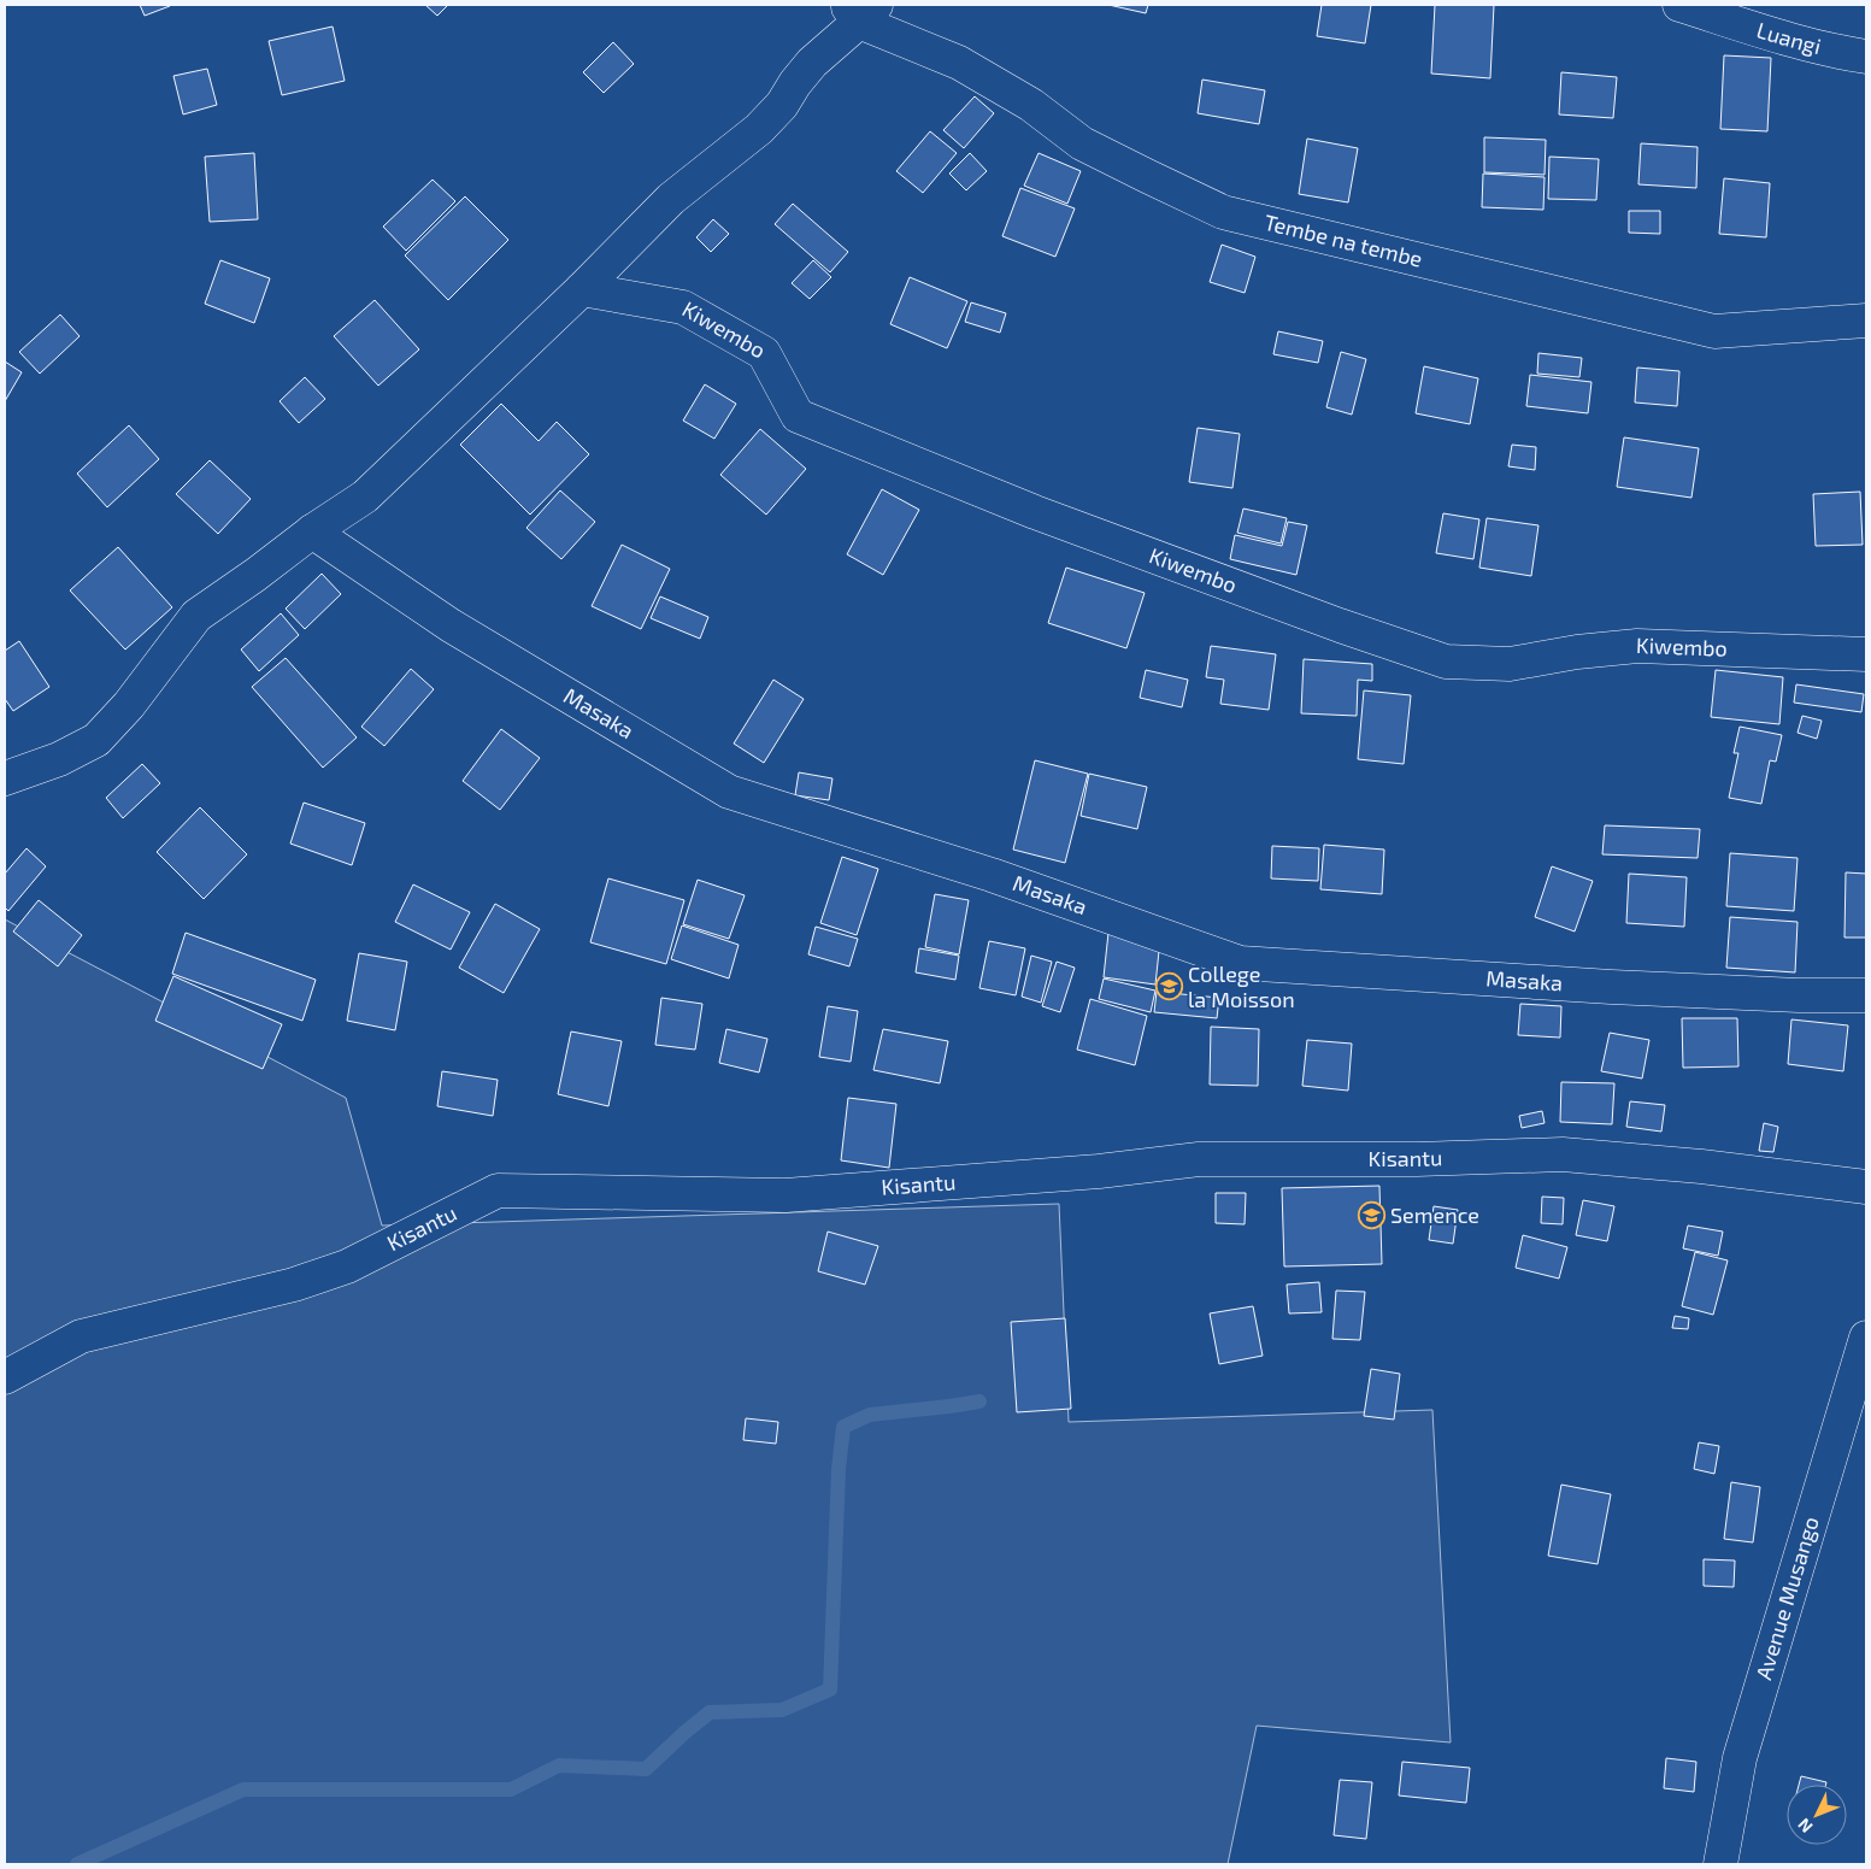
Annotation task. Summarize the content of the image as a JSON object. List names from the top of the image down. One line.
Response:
{"streets":{"street":["Luangi","Tembe na tembe","Kiwembo","Masaka","Kisantu","Avenue Musango"]},"places":{"school or university":["College la Moisson","Semence"]},"north":"bottom left"}
